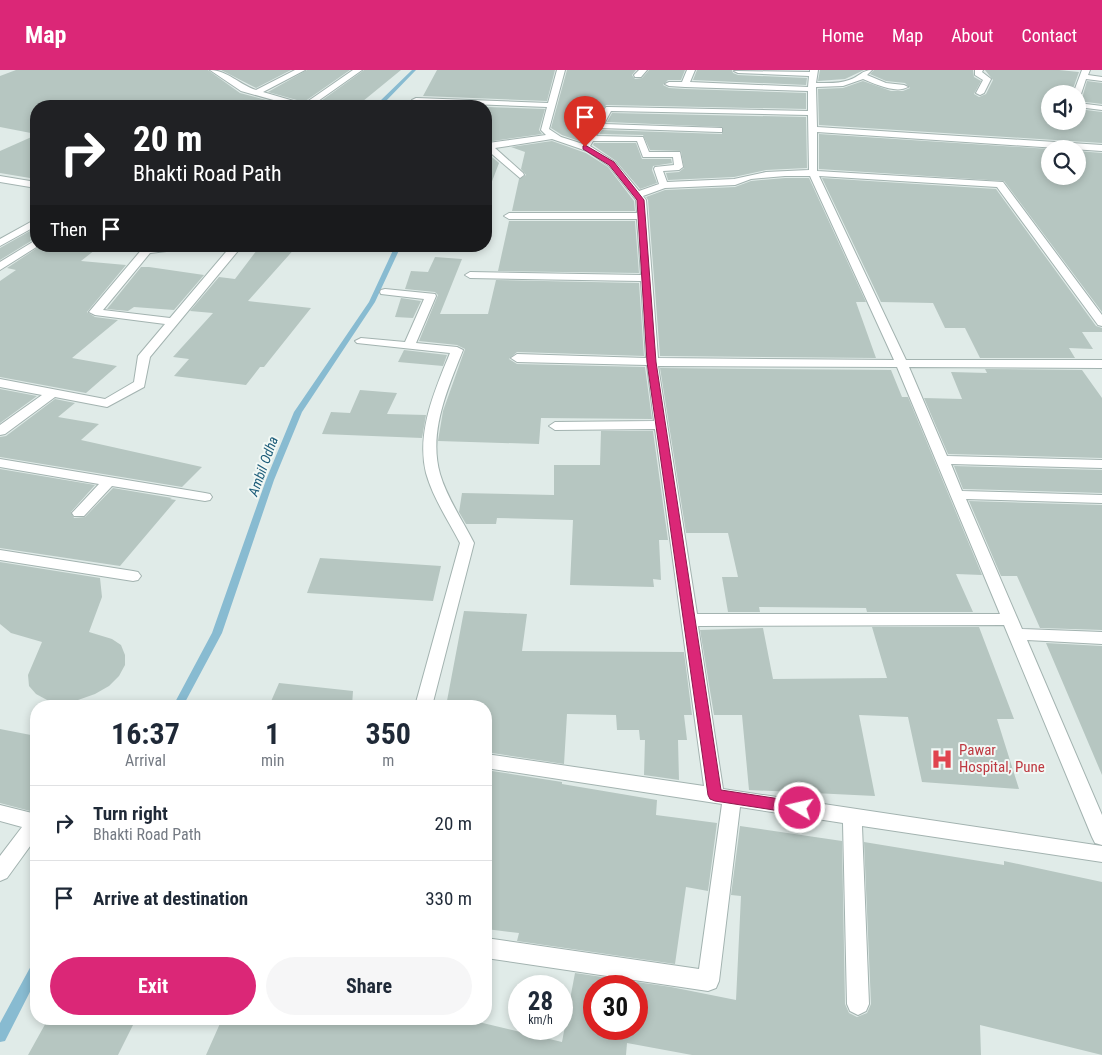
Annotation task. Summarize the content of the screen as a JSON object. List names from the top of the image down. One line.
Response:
{"water":["Ambil Odha"],"places":{"hospital":["Pawar Hospital, Pune"]},"page":{"header":"Map","nav":["Home","Map","About","Contact"],"turn":["20 m","Bhakti Road Path"],"then":"Then","eta":["16:37","Arrival","1","min","350","m"],"list":[{"name":"Turn right","note":"Bhakti Road Path","value":"20 m"},{"name":"Arrive at destination","value":"330 m"}],"buttons":["Exit","Share"],"speed":"28 km/h","limit":"30"}}
